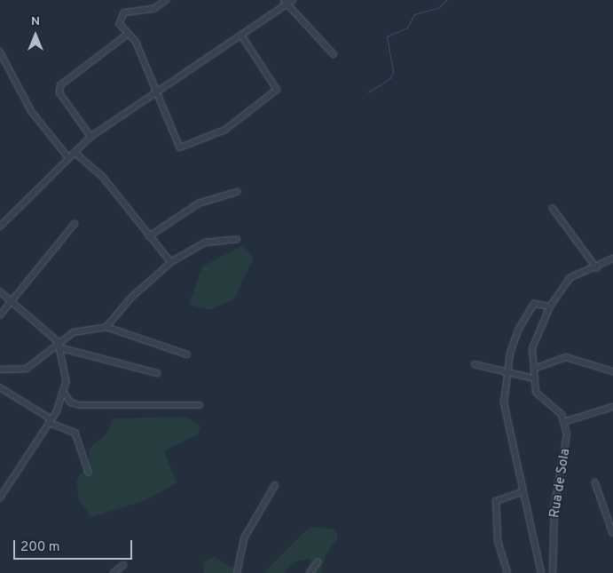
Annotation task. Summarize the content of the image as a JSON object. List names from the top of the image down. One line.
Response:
{"streets":{"street":["Rua de Sola"]},"scale_bar":"200 m","north":"top"}
